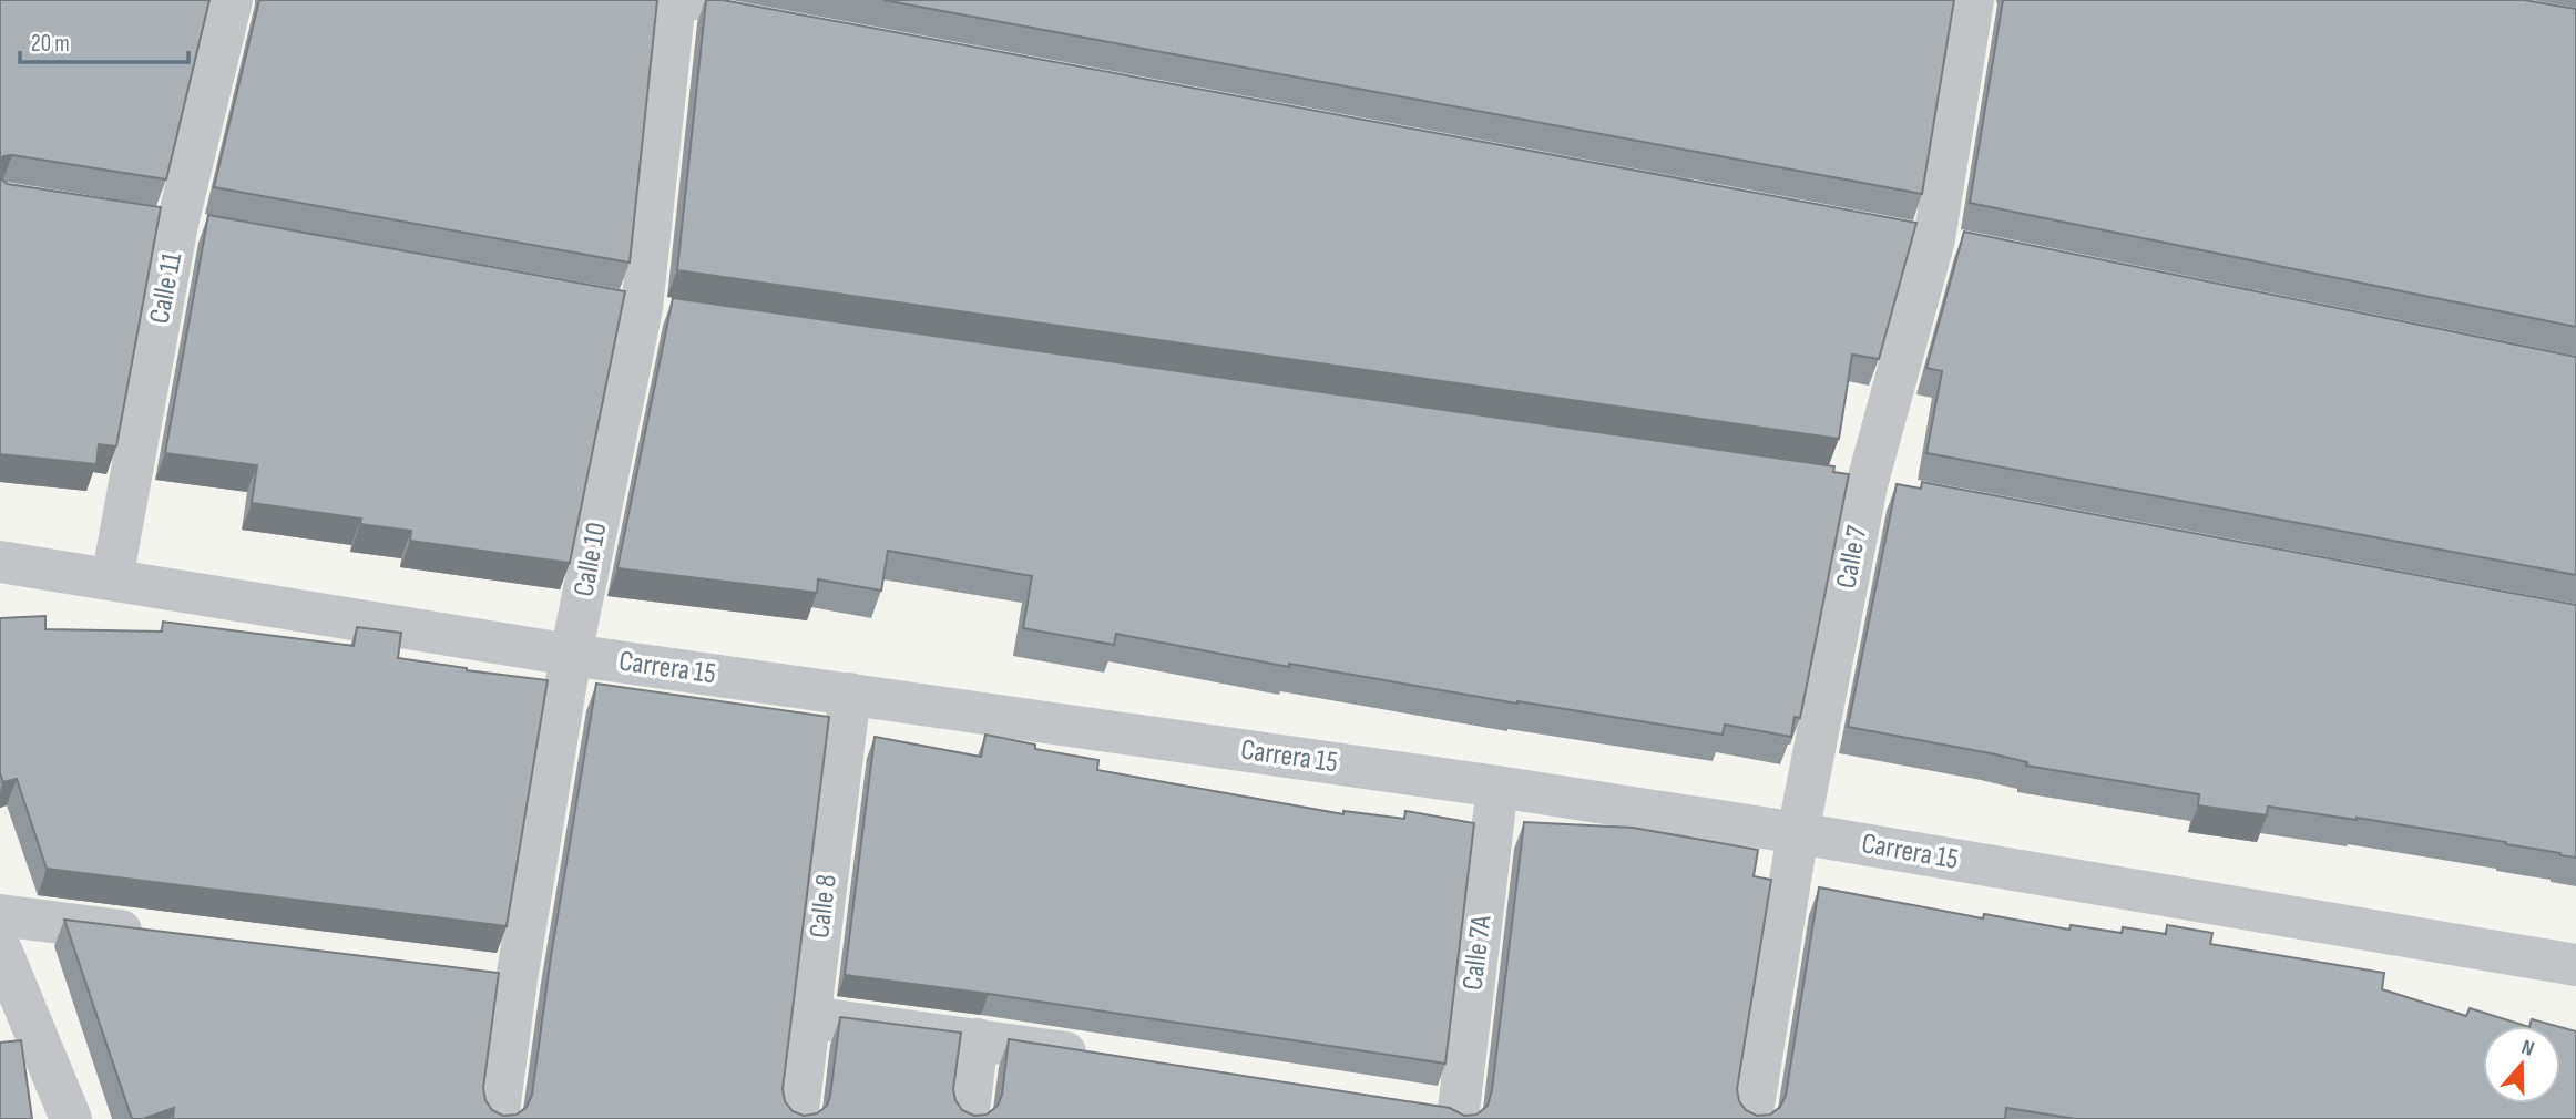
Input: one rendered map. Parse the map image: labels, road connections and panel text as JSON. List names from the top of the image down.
{
  "streets": {
    "street": [
      "Calle 11",
      "Calle 7",
      "Calle 10",
      "Carrera 15",
      "Calle 8",
      "Calle 7A"
    ]
  },
  "crossings": [
    ["Calle 11", "Carrera 15"],
    ["Calle 7", "Carrera 15"],
    ["Calle 10", "Carrera 15"],
    ["Carrera 15", "Calle 8"],
    ["Carrera 15", "Calle 7A"]
  ],
  "scale_bar": "20 m",
  "north": "top"
}
